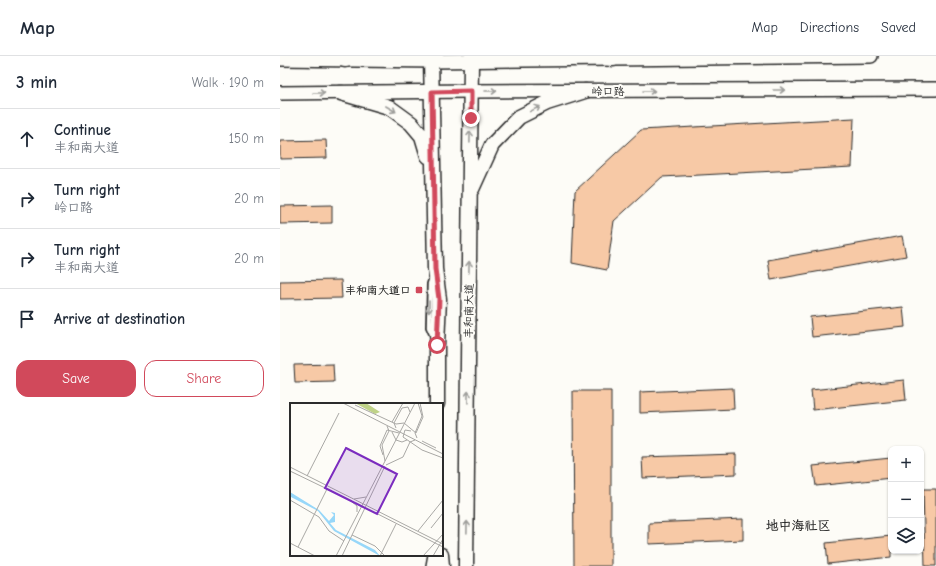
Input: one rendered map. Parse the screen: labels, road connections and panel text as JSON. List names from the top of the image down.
{
  "streets": {
    "main road": ["丰和南大道"],
    "street": ["岭口路"]
  },
  "crossings": [
    ["岭口路", "丰和南大道"]
  ],
  "districts": ["地中海社区"],
  "places": {
    "transit": ["丰和南大道口"]
  },
  "page": {
    "header": "Map",
    "nav": ["Map", "Directions", "Saved"],
    "heading": ["3 min", "Walk · 190 m"],
    "list": [
      ["Continue", "丰和南大道", "150 m"],
      ["Turn right", "岭口路", "20 m"],
      ["Turn right", "丰和南大道", "20 m"],
      "Arrive at destination"
    ],
    "buttons": ["Save", "Share"],
    "map_buttons": ["+", "−"]
  }
}
